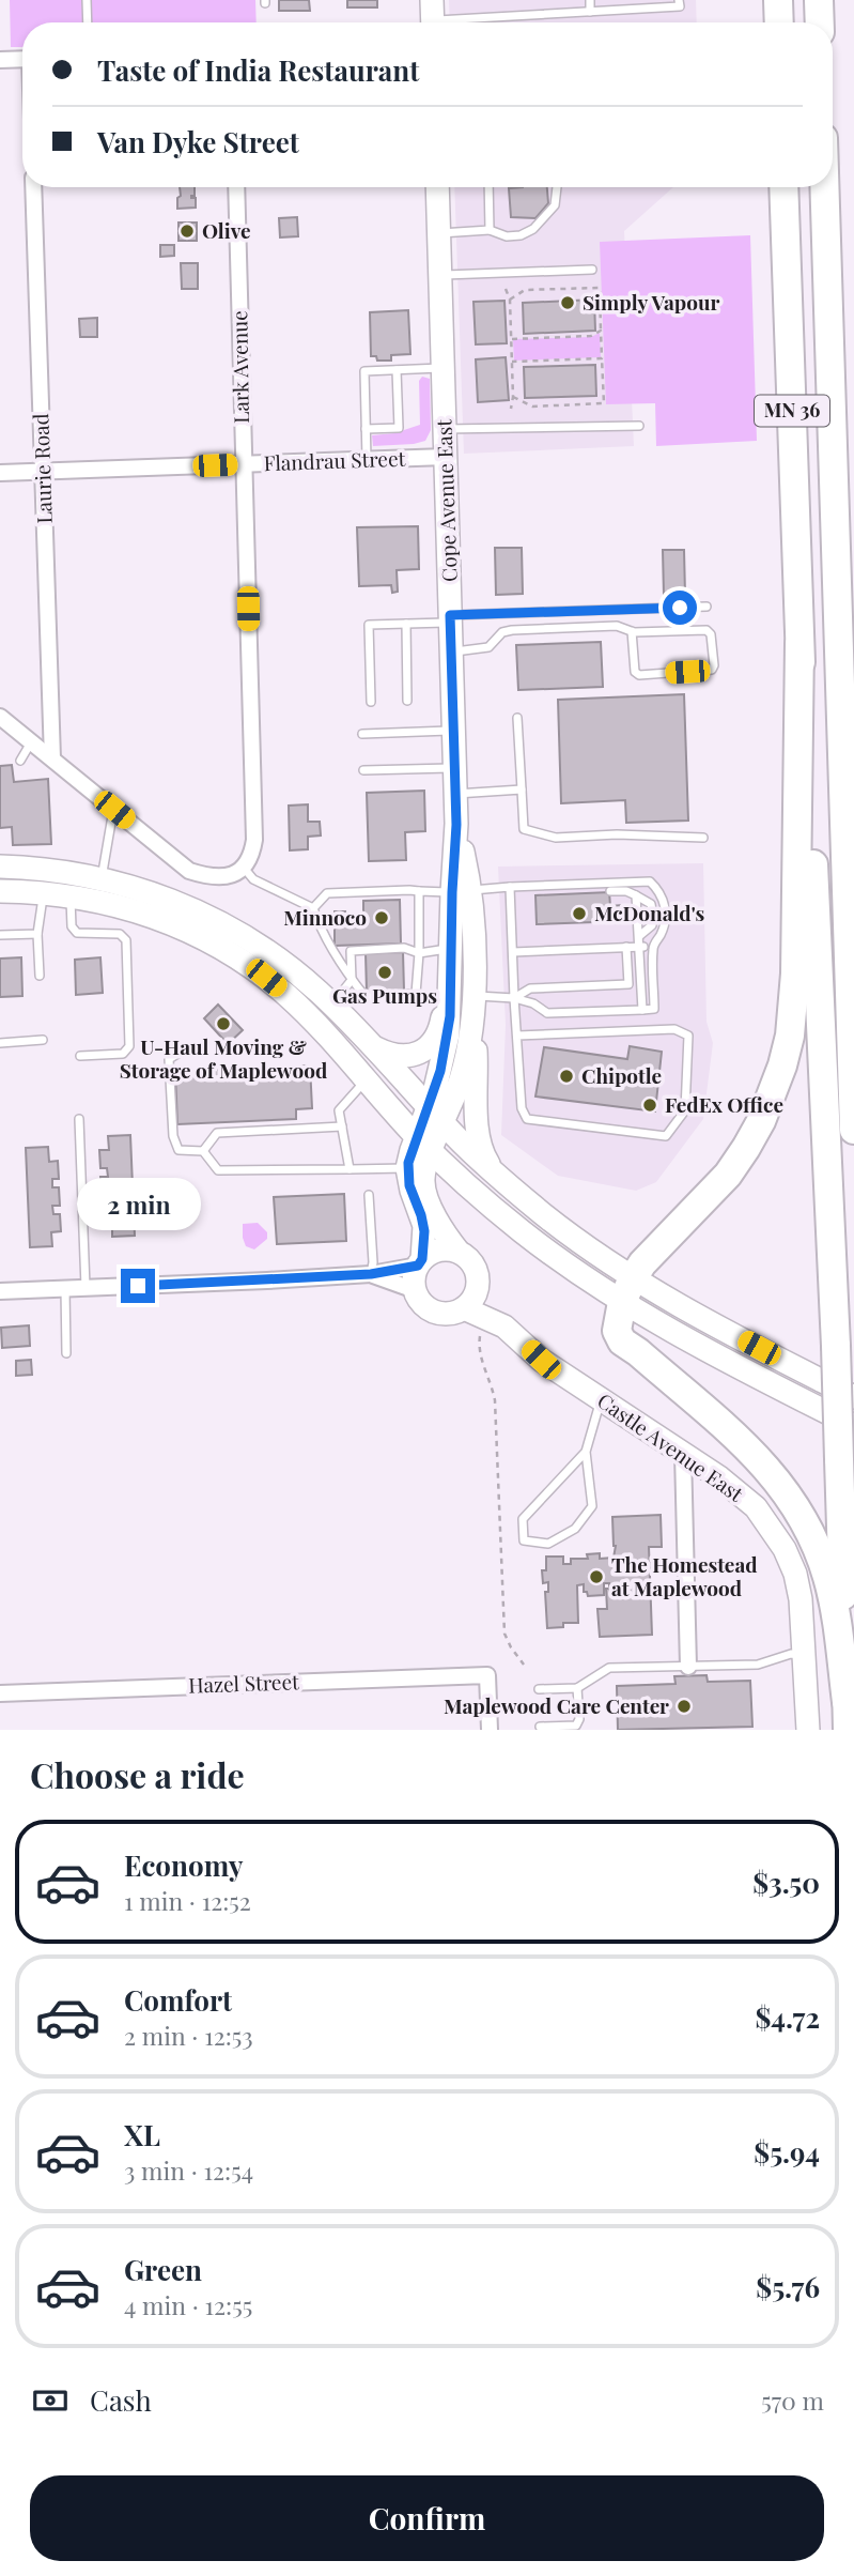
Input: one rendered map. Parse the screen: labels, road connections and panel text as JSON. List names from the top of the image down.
{
  "streets": {
    "highway": ["MN 36"],
    "main road": ["Cope Avenue East", "Castle Avenue East"],
    "street": [
      "Lark Avenue",
      "Flandrau Street",
      "Laurie Road",
      "Hazel Street"
    ]
  },
  "crossings": [
    ["Lark Avenue", "Flandrau Street"],
    ["Flandrau Street", "Laurie Road"],
    ["Flandrau Street", "Cope Avenue East"]
  ],
  "places": [
    "Olive",
    "Simply Vapour",
    "McDonald's",
    "Minnoco",
    "Gas Pumps",
    "U-Haul Moving & Storage of Maplewood",
    "Chipotle",
    "FedEx Office",
    "The Homestead at Maplewood",
    "Maplewood Care Center"
  ],
  "page": {
    "banner": ["Taste of India Restaurant", "Van Dyke Street"],
    "bubble": "2 min",
    "heading": "Choose a ride",
    "list": [
      {
        "name": "Economy",
        "note": "1 min · 12:52",
        "value": "$3.50"
      },
      {
        "name": "Comfort",
        "note": "2 min · 12:53",
        "value": "$4.72"
      },
      {
        "name": "XL",
        "note": "3 min · 12:54",
        "value": "$5.94"
      },
      {
        "name": "Green",
        "note": "4 min · 12:55",
        "value": "$5.76"
      }
    ],
    "pay": ["Cash", "570 m"],
    "buttons": "Confirm"
  }
}
